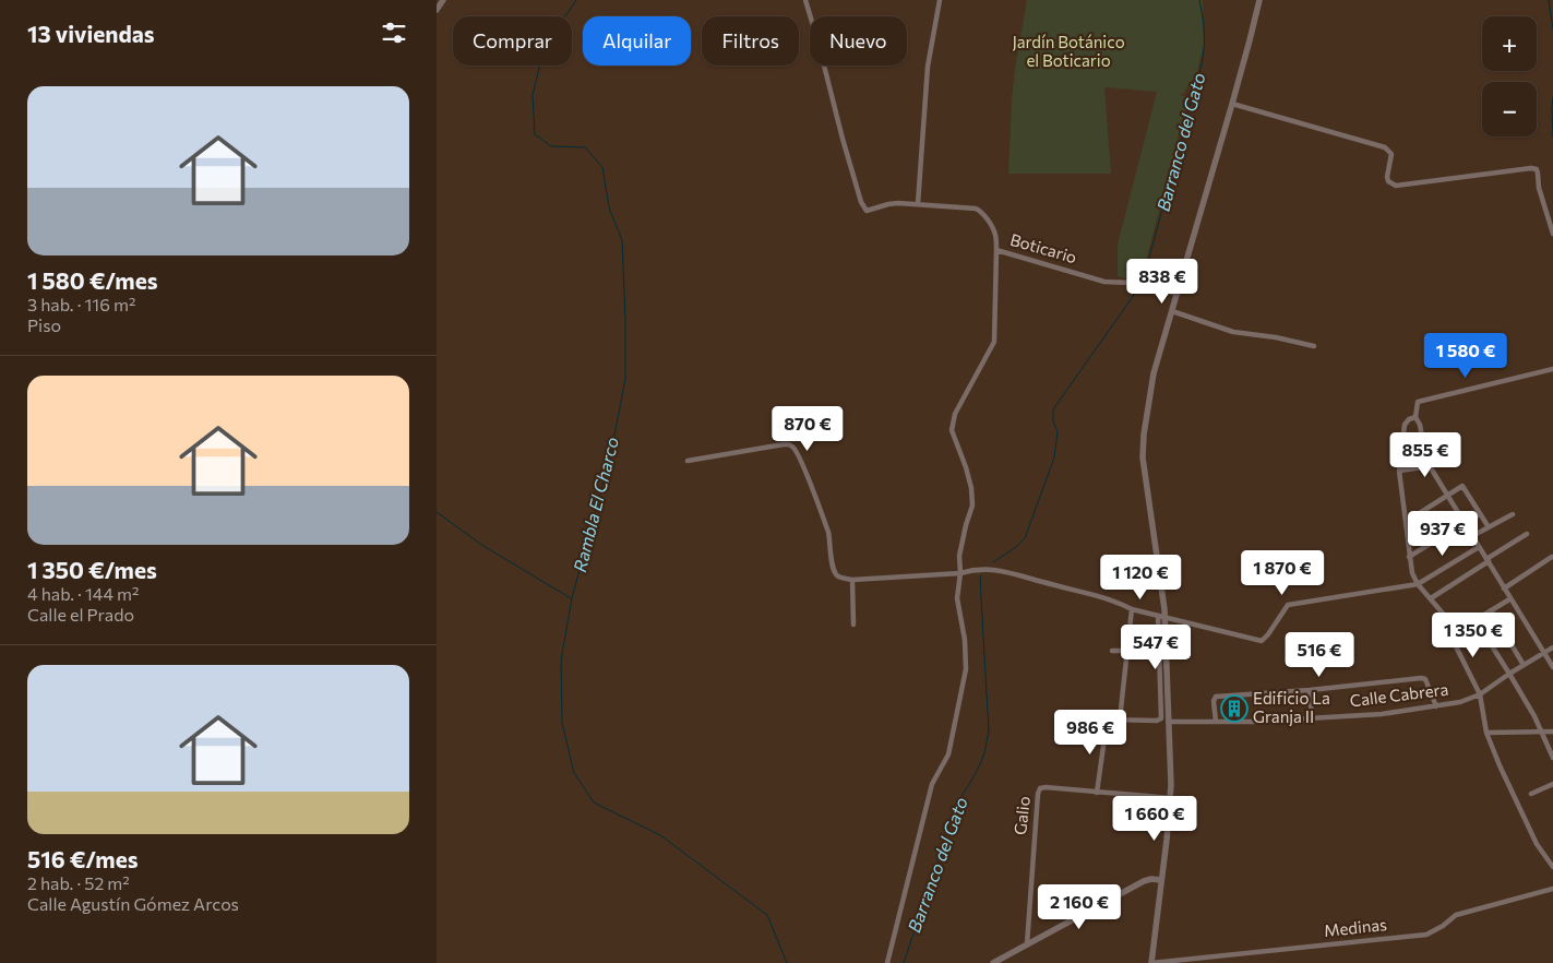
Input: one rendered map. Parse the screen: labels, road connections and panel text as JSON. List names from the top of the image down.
{
  "streets": {
    "street": [
      "Boticario",
      "Calle Cabrera",
      "Galio",
      "Medinas"
    ]
  },
  "water": ["Barranco del Gato", "Rambla El Charco"],
  "parks": ["Jardín Botánico el Boticario"],
  "places": {
    "building": ["Edificio La Granja II"]
  },
  "page": {
    "heading": "13 viviendas",
    "map_buttons": ["+", "−"],
    "chip": [
      "Comprar",
      "Alquilar",
      "Filtros",
      "Nuevo"
    ],
    "list": [
      {
        "name": "1 580 €/mes",
        "note": "3 hab. · 116 m² · Piso"
      },
      {
        "name": "1 350 €/mes",
        "note": "4 hab. · 144 m² · Calle el Prado"
      },
      {
        "name": "516 €/mes",
        "note": "2 hab. · 52 m² · Calle Agustín Gómez Arcos"
      }
    ],
    "price": [
      "838 €",
      "1 580 €",
      "870 €",
      "855 €",
      "937 €",
      "1 870 €",
      "1 120 €",
      "1 350 €",
      "547 €",
      "516 €",
      "986 €",
      "1 660 €",
      "2 160 €"
    ]
  }
}
